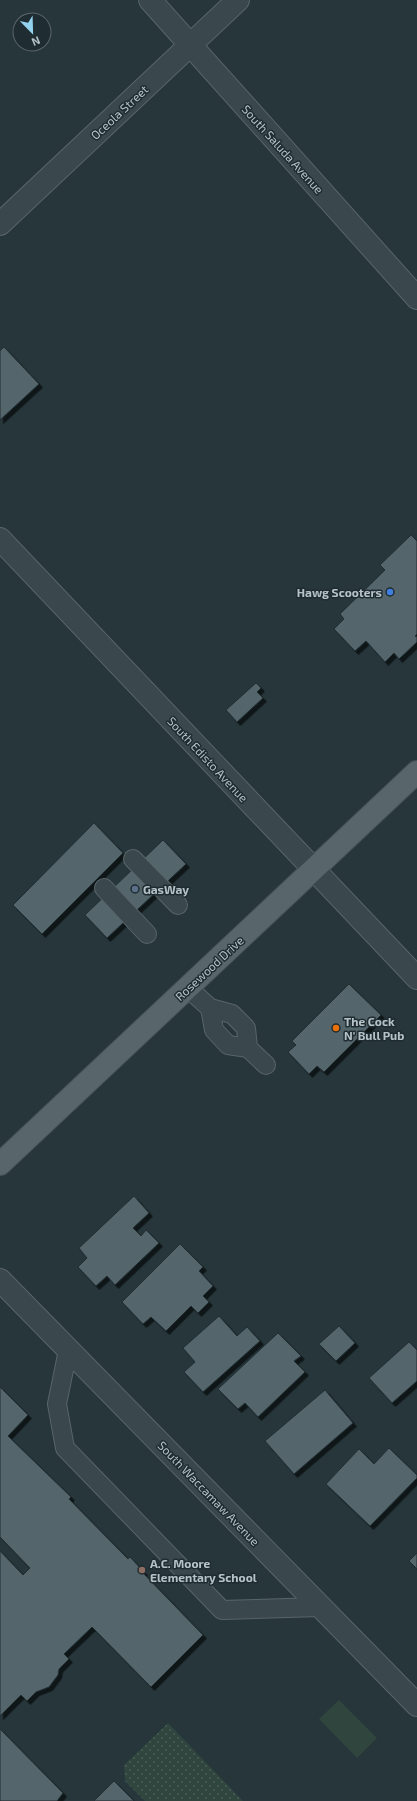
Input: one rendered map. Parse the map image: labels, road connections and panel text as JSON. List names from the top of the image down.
{
  "streets": {
    "main road": ["Rosewood Drive"],
    "street": [
      "Oceola Street",
      "South Saluda Avenue",
      "South Edisto Avenue",
      "South Waccamaw Avenue"
    ]
  },
  "crossings": [
    ["Oceola Street", "South Saluda Avenue"],
    ["South Edisto Avenue", "Rosewood Drive"]
  ],
  "places": [
    "Hawg Scooters",
    "GasWay",
    "The Cock N' Bull Pub",
    "A.C. Moore Elementary School"
  ],
  "north": "bottom right"
}
